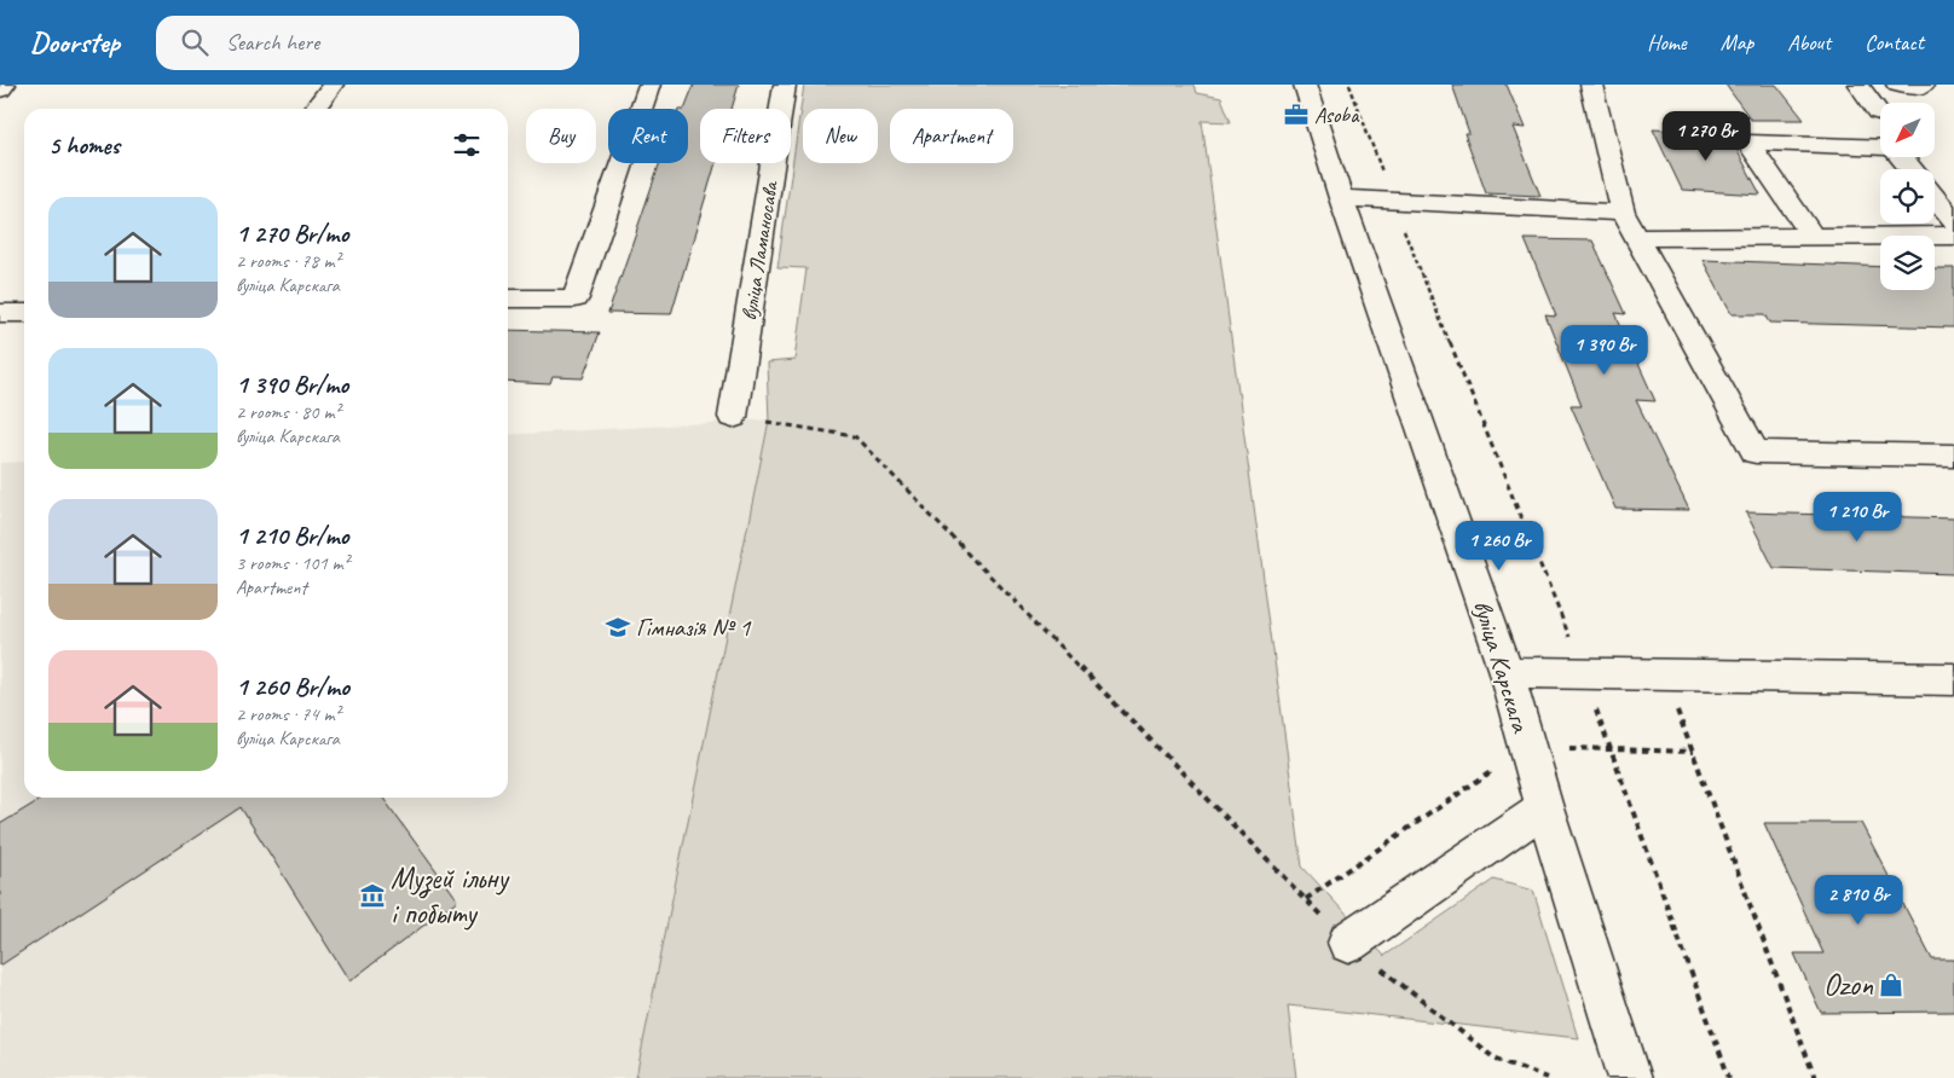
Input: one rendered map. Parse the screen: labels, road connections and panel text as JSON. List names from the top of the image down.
{
  "streets": {
    "street": ["вуліца Ламаносава", "вуліца Карскага"]
  },
  "places": {
    "office": ["Asoba"],
    "school or university": ["Гімназія № 1"],
    "museum": ["Музей ільну і побыту"],
    "shop": ["Ozon"]
  },
  "north": "bottom left",
  "page": {
    "header": "Doorstep",
    "search": "Search here",
    "nav": [
      "Home",
      "Map",
      "About",
      "Contact"
    ],
    "chip": [
      "Buy",
      "Rent",
      "Filters",
      "New",
      "Apartment"
    ],
    "heading": "5 homes",
    "price": [
      "1 270 Br",
      "1 390 Br",
      "1 210 Br",
      "1 260 Br",
      "2 810 Br"
    ],
    "list": [
      {
        "name": "1 270 Br/mo",
        "note": "2 rooms · 78 m² · вуліца Карскага"
      },
      {
        "name": "1 390 Br/mo",
        "note": "2 rooms · 80 m² · вуліца Карскага"
      },
      {
        "name": "1 210 Br/mo",
        "note": "3 rooms · 101 m² · Apartment"
      },
      {
        "name": "1 260 Br/mo",
        "note": "2 rooms · 74 m² · вуліца Карскага"
      }
    ]
  }
}
